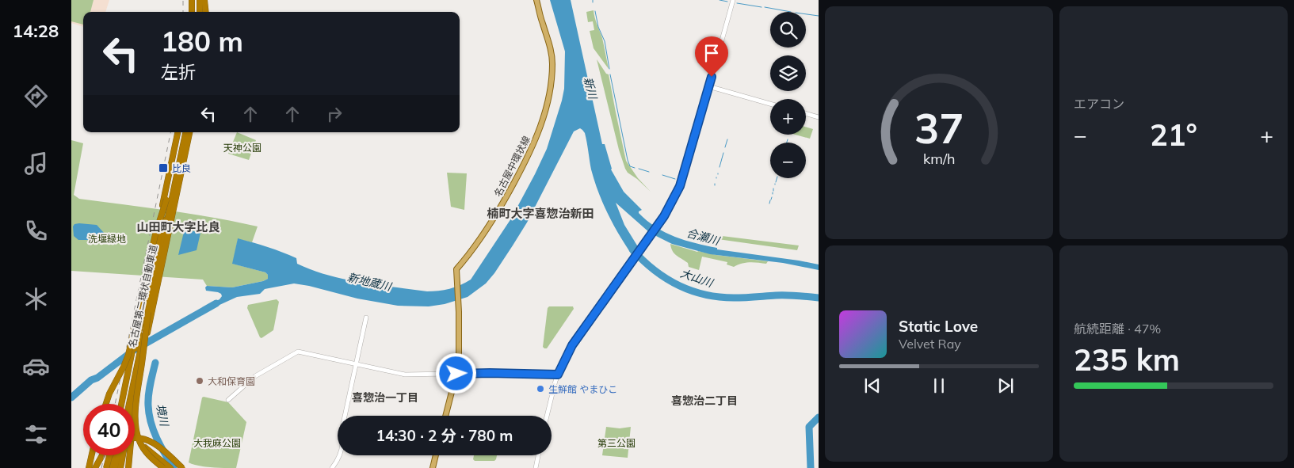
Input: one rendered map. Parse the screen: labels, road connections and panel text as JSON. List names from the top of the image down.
{
  "streets": {
    "highway": ["名古屋第二環状自動車道"],
    "main road": ["名古屋中環状線"]
  },
  "districts": [
    "楠町大字喜惣治新田",
    "山田町大字比良",
    "喜惣治一丁目",
    "喜惣治二丁目"
  ],
  "water": [
    "新川",
    "合瀬川",
    "大山川",
    "新地蔵川",
    "境川"
  ],
  "parks": [
    "天神公園",
    "洗堰緑地",
    "大我麻公園",
    "第三公園"
  ],
  "places": {
    "transit": ["比良"],
    "other": ["大和保育園", "生鮮館 やまひこ"]
  },
  "page": {
    "tabs": "14:28",
    "tile": [
      "エアコン",
      ["航続距離 · 47%", "235 km"]
    ],
    "map_buttons": ["+", "−"],
    "turn": ["180 m", "左折"],
    "heat": ["−", "21°", "+"],
    "song": ["Static Love", "Velvet Ray"],
    "limit": "40",
    "trip": "14:30 · 2 分 · 780 m",
    "gauge": ["37", "km/h"]
  }
}
